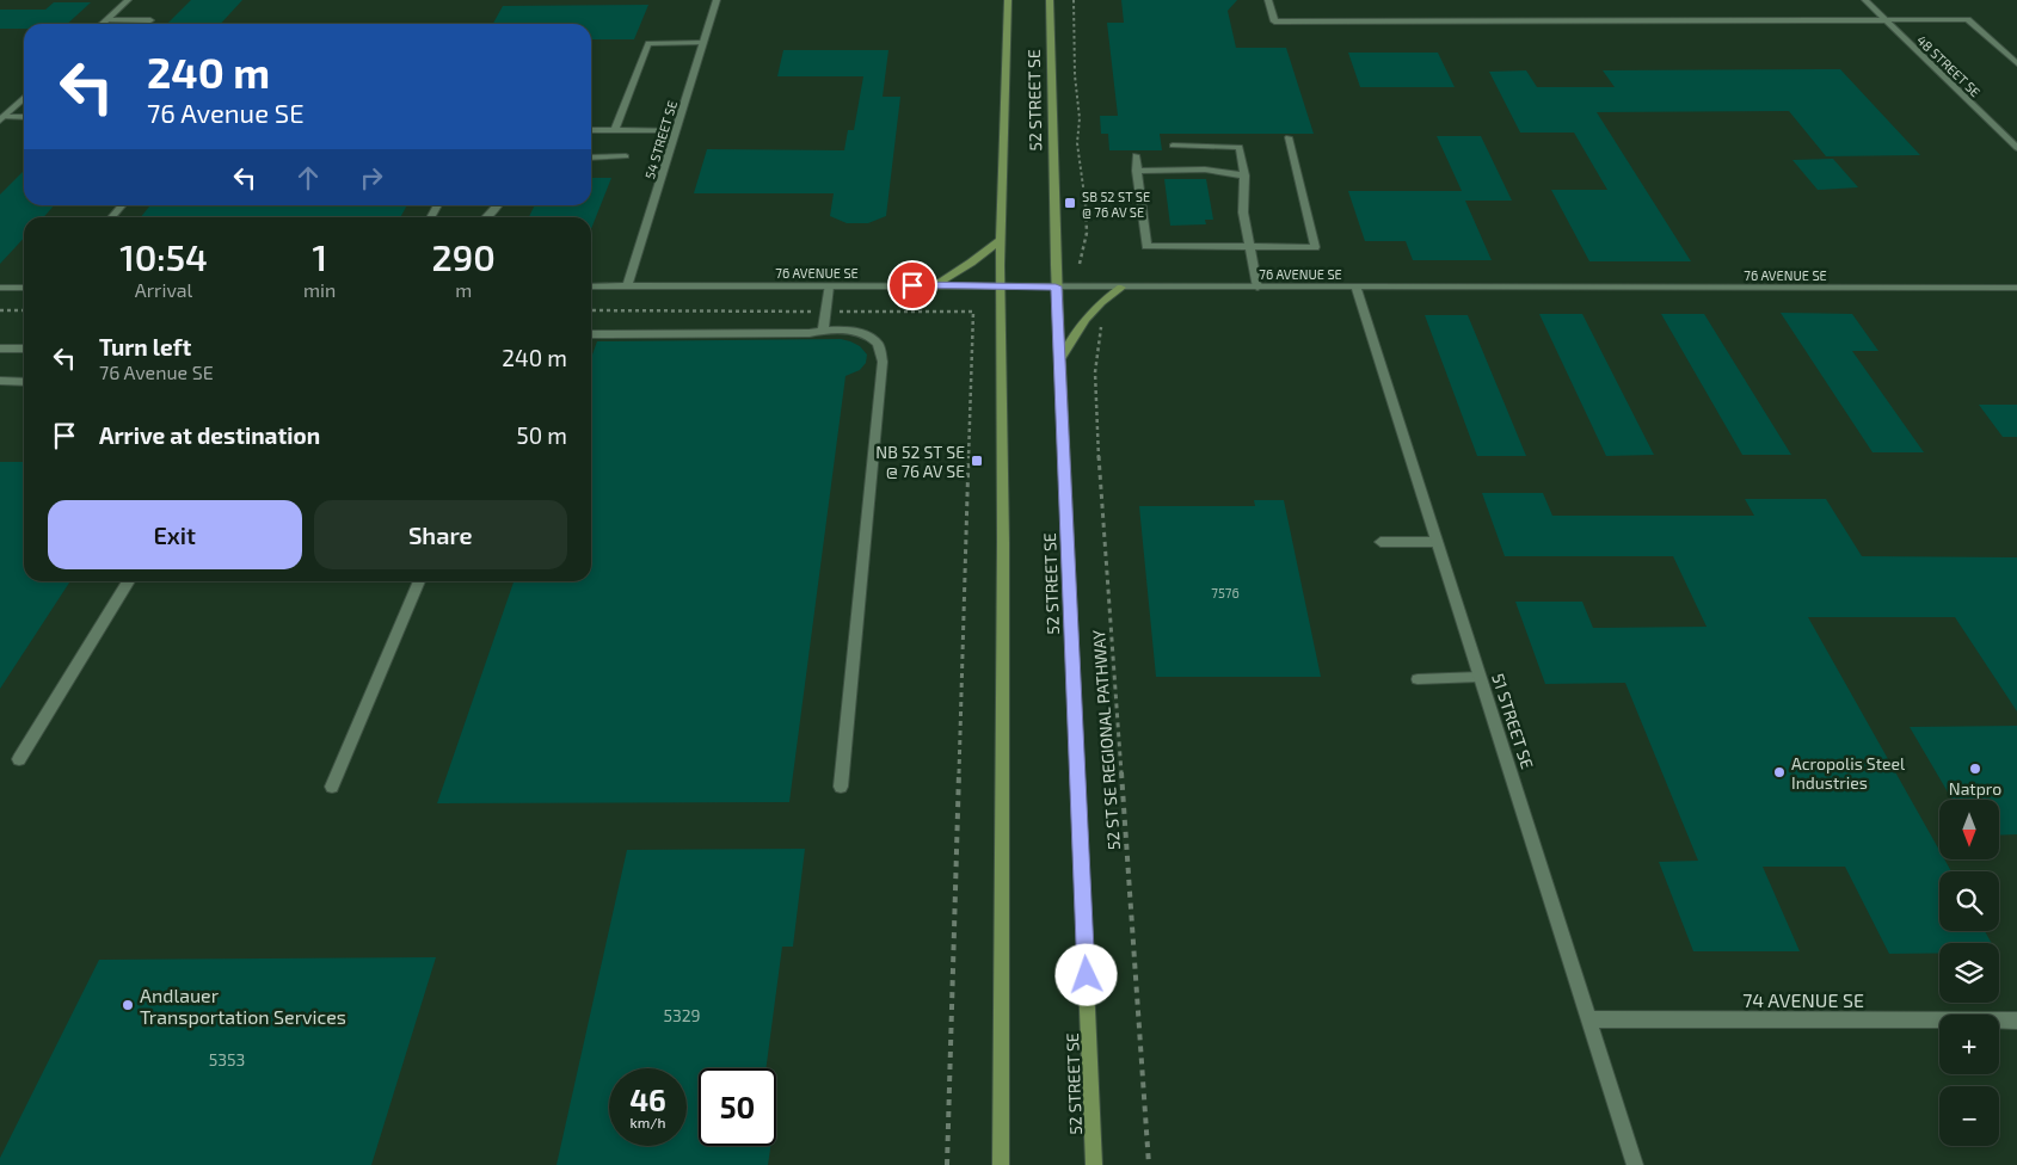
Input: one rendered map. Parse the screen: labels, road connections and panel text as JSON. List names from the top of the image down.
{
  "streets": {
    "main road": ["52 STREET SE"],
    "street": [
      "48 STREET SE",
      "54 STREET SE",
      "76 AVENUE SE",
      "51 STREET SE",
      "74 AVENUE SE"
    ],
    "path": ["52 ST SE REGIONAL PATHWAY"]
  },
  "crossings": [
    ["52 STREET SE", "76 AVENUE SE"],
    ["54 STREET SE", "76 AVENUE SE"],
    ["76 AVENUE SE", "51 STREET SE"],
    ["51 STREET SE", "74 AVENUE SE"]
  ],
  "places": {
    "transit": ["SB 52 ST SE @ 76 AV SE", "NB 52 ST SE @ 76 AV SE"],
    "other": ["Natpro", "Acropolis Steel Industries", "Andlauer Transportation Services"]
  },
  "house_numbers": ["7576", "5329", "5353"],
  "north": "bottom",
  "page": {
    "turn": ["240 m", "76 Avenue SE"],
    "eta": [
      "10:54",
      "Arrival",
      "1",
      "min",
      "290",
      "m"
    ],
    "list": [
      {
        "name": "Turn left",
        "note": "76 Avenue SE",
        "value": "240 m"
      },
      {
        "name": "Arrive at destination",
        "value": "50 m"
      }
    ],
    "buttons": ["Exit", "Share"],
    "map_buttons": ["+", "−"],
    "speed": "46 km/h",
    "limit": "50"
  }
}
